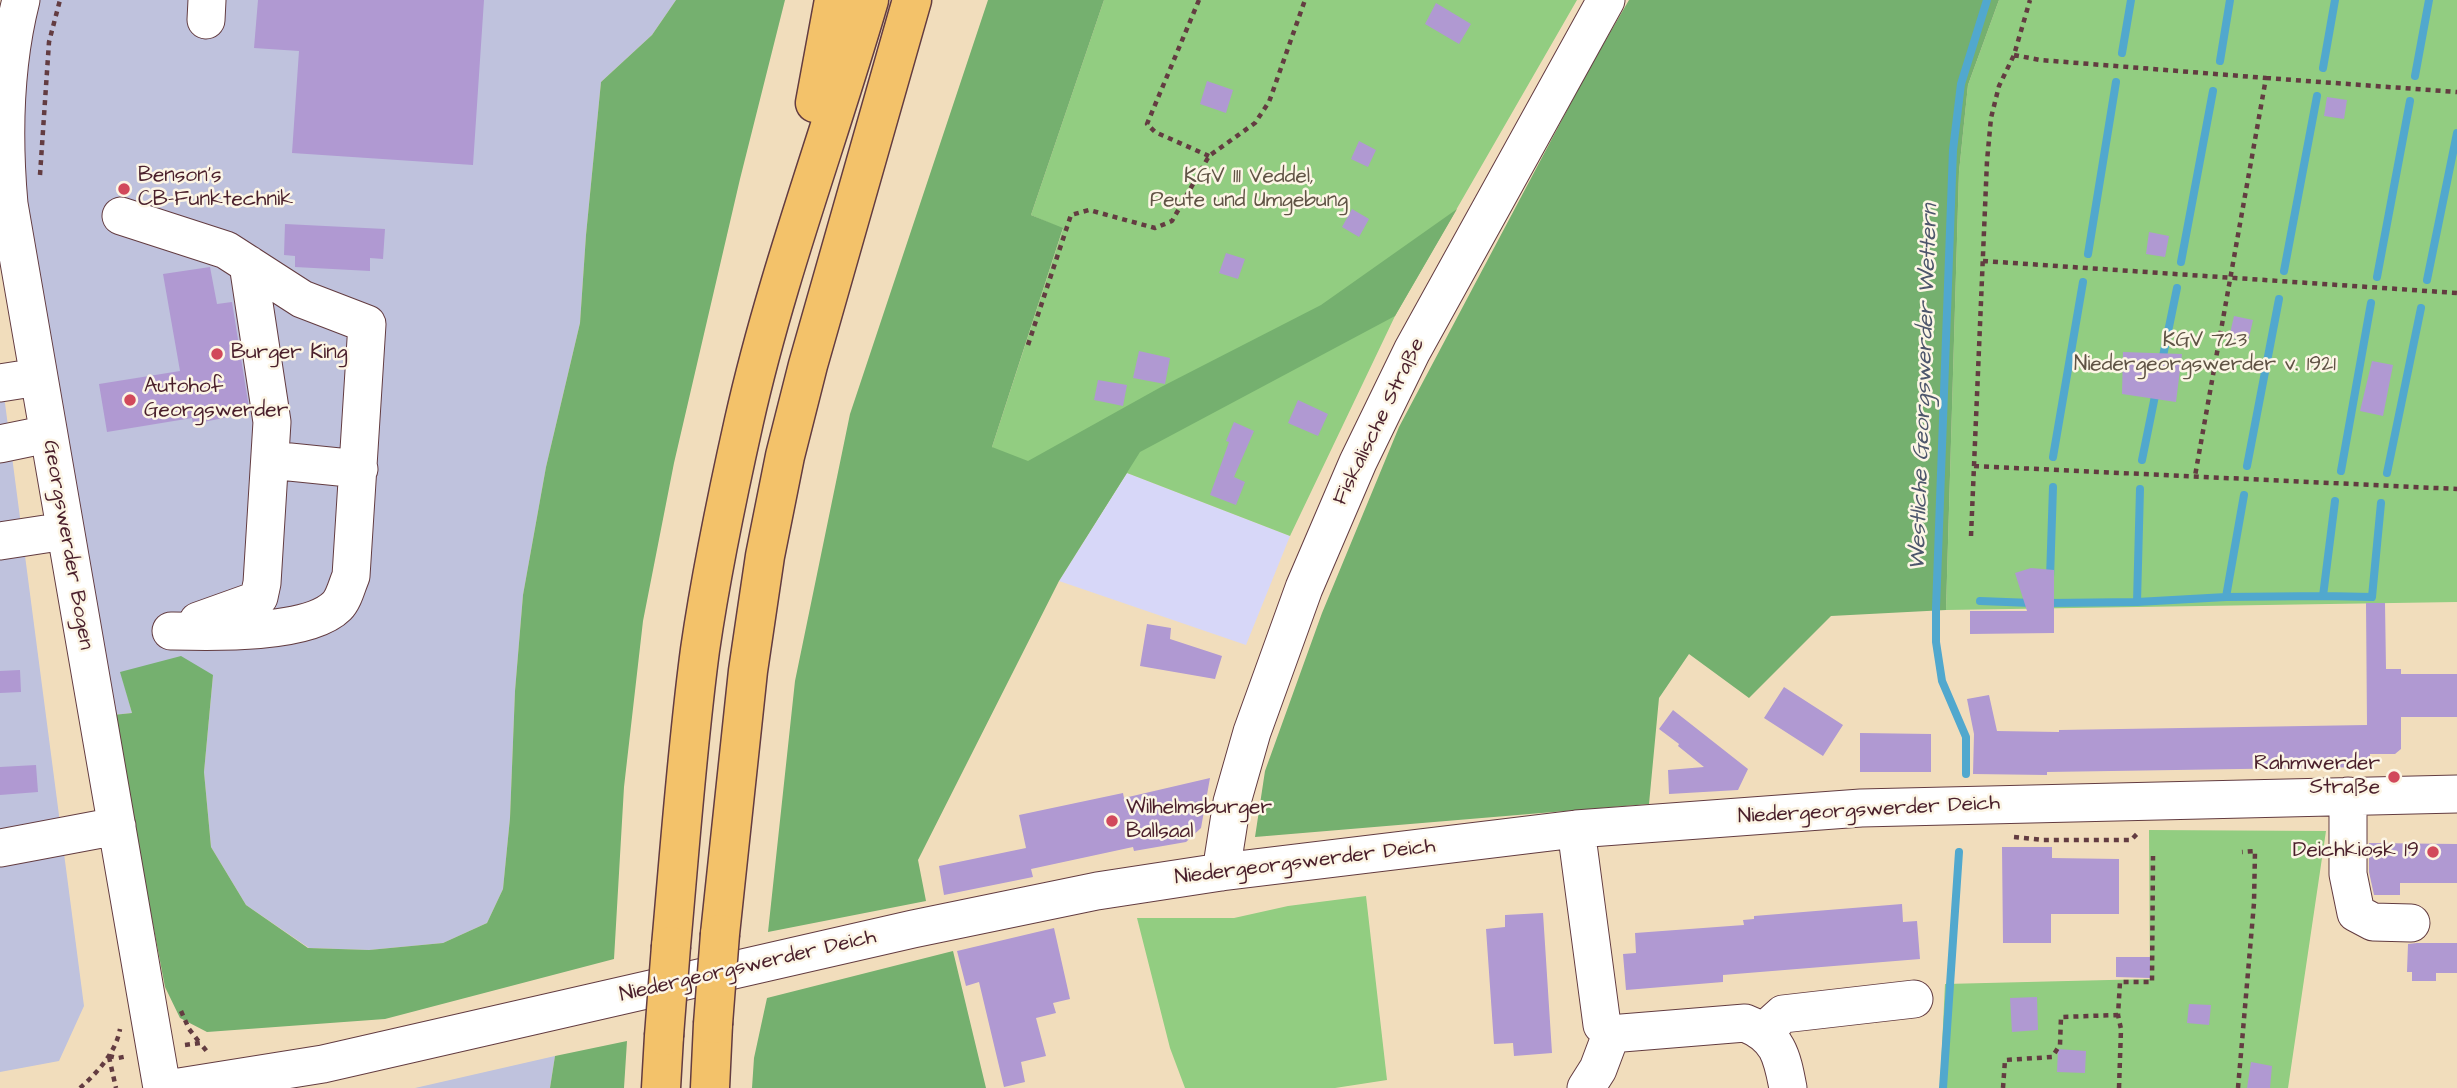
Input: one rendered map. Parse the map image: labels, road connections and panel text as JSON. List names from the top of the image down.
{
  "streets": {
    "street": ["Fiskalische Straße", "Georgswerder Bogen", "Niedergeorgswerder Deich"]
  },
  "crossings": [
    ["Fiskalische Straße", "Niedergeorgswerder Deich"]
  ],
  "water": ["Westliche Georgswerder Wettern"],
  "parks": ["KGV 111 Veddel, Peute und Umgebung", "KGV 723 Niedergeorgswerder v. 1921"],
  "places": [
    "Benson's CB-Funktechnik",
    "Burger King",
    "Autohof Georgswerder",
    "Rahmwerder Straße",
    "Wilhelmsburger Ballsaal",
    "Deichkiosk 19"
  ]
}
